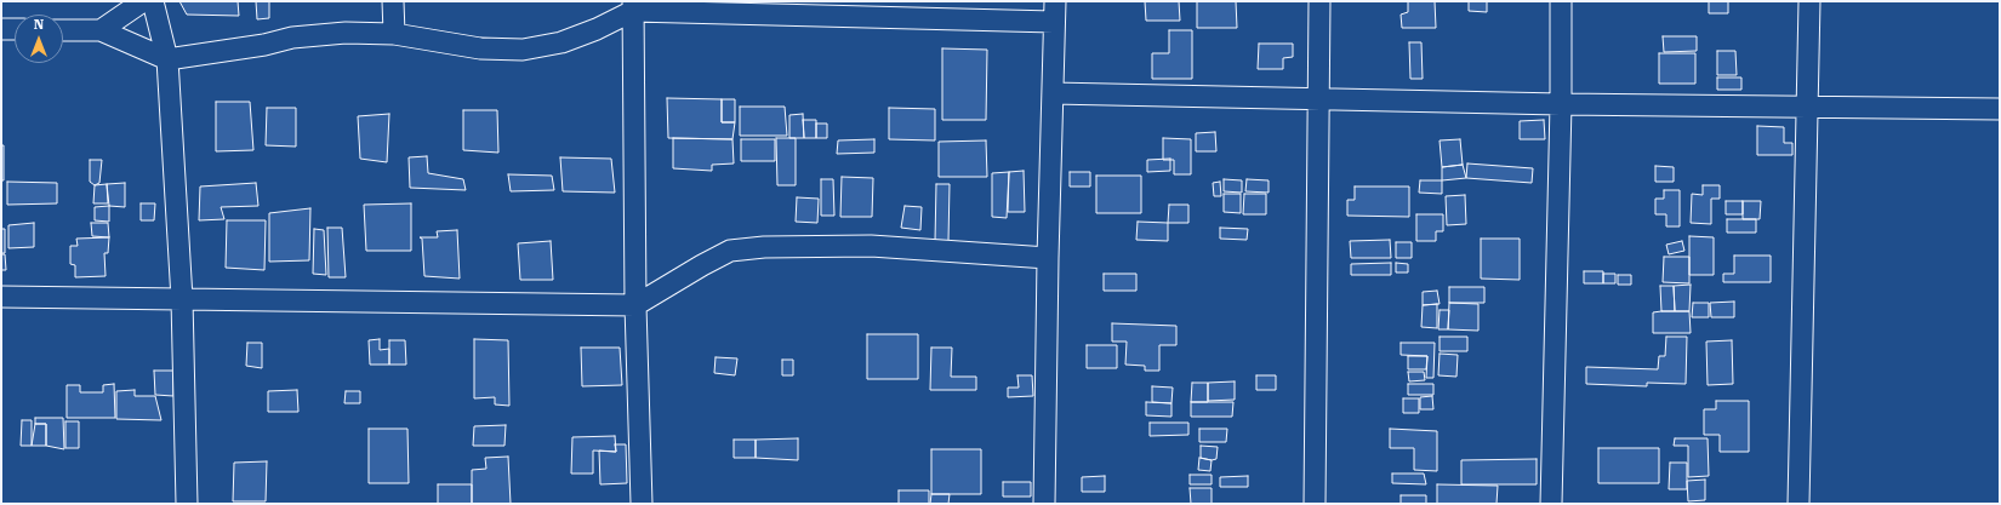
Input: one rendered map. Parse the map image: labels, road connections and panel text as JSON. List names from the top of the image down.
{
  "north": "top"
}
